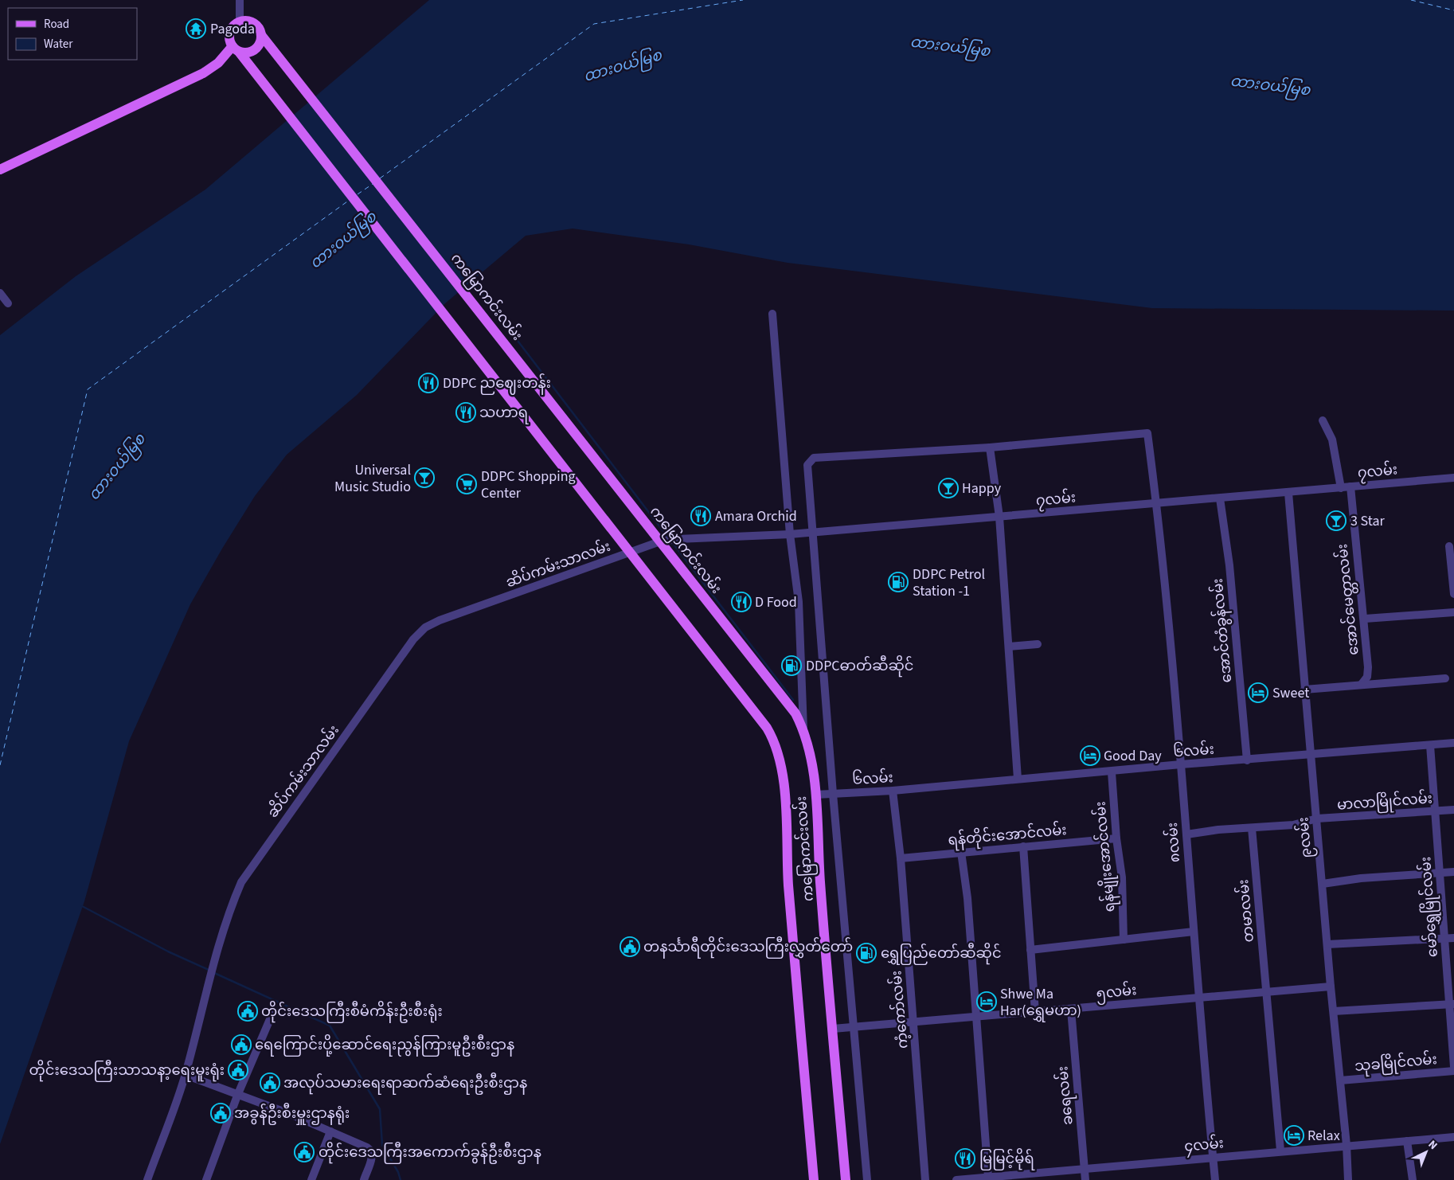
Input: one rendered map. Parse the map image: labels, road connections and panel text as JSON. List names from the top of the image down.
{
  "streets": {
    "main road": ["ကမြောကင်းလမ်း"],
    "street": [
      "၇လမ်း",
      "ဆိပ်ကမ်းသာလမ်း",
      "အောင်မေတ္တာလမ်း",
      "အောင်တံခွန်လမ်း",
      "၆လမ်း",
      "မာလာမြိုင်လမ်း",
      "ရန်တိုင်းအောင်လမ်း",
      "၉လမ်း",
      "၈လမ်း",
      "ရန်မျိုးအောင်လမ်း",
      "မော်ရွှေမြိုင်လမ်း",
      "တမာလမ်း",
      "၅လမ်း",
      "ကံ့ကော်လမ်း",
      "သုခမြိုင်လမ်း",
      "ခရေလမ်း",
      "၄လမ်း"
    ]
  },
  "crossings": [
    ["ကမြောကင်းလမ်း", "၇လမ်း"],
    ["ကမြောကင်းလမ်း", "ဆိပ်ကမ်းသာလမ်း"],
    ["ကမြောကင်းလမ်း", "၆လမ်း"],
    ["ကမြောကင်းလမ်း", "၅လမ်း"],
    ["၇လမ်း", "ဆိပ်ကမ်းသာလမ်း"],
    ["၇လမ်း", "အောင်မေတ္တာလမ်း"],
    ["၇လမ်း", "အောင်တံခွန်လမ်း"],
    ["၇လမ်း", "၉လမ်း"],
    ["၇လမ်း", "၈လမ်း"],
    ["အောင်တံခွန်လမ်း", "၆လမ်း"],
    ["၆လမ်း", "၉လမ်း"],
    ["၆လမ်း", "၈လမ်း"],
    ["၆လမ်း", "ရန်မျိုးအောင်လမ်း"],
    ["၆လမ်း", "မော်ရွှေမြိုင်လမ်း"],
    ["၆လမ်း", "ကံ့ကော်လမ်း"],
    ["မာလာမြိုင်လမ်း", "၉လမ်း"],
    ["မာလာမြိုင်လမ်း", "၈လမ်း"],
    ["မာလာမြိုင်လမ်း", "မော်ရွှေမြိုင်လမ်း"],
    ["မာလာမြိုင်လမ်း", "တမာလမ်း"],
    ["ရန်တိုင်းအောင်လမ်း", "ရန်မျိုးအောင်လမ်း"],
    ["ရန်တိုင်းအောင်လမ်း", "ကံ့ကော်လမ်း"],
    ["၉လမ်း", "၅လမ်း"],
    ["၉လမ်း", "သုခမြိုင်လမ်း"],
    ["၉လမ်း", "၄လမ်း"],
    ["၈လမ်း", "၅လမ်း"],
    ["၈လမ်း", "၄လမ်း"],
    ["တမာလမ်း", "၅လမ်း"],
    ["တမာလမ်း", "၄လမ်း"],
    ["၅လမ်း", "ကံ့ကော်လမ်း"],
    ["၅လမ်း", "ခရေလမ်း"],
    ["ခရေလမ်း", "၄လမ်း"]
  ],
  "water": ["ထားဝယ်မြစ"],
  "places": {
    "temple": ["Pagoda"],
    "restaurant": [
      "DDPC ညဈေးတန်း",
      "သဟာရ",
      "Amara Orchid",
      "D Food",
      "မြမြင့်မိုရ်"
    ],
    "bar": ["Universal Music Studio", "Happy", "3 Star"],
    "supermarket": ["DDPC Shopping Center"],
    "fuel station": ["DDPC Petrol Station -1", "DDPCဓာတ်ဆီဆိုင်", "ရွှေပြည်တော်ဆီဆိုင်"],
    "hotel": [
      "Sweet",
      "Good Day",
      "Shwe Ma Har(‌‌ရွှေမဟာ)",
      "Relax"
    ],
    "public building": [
      "တနင်္သာရီတိုင်းဒေသကြီးလွှတ်တော်",
      "တိုင်းဒေသကြီးစီမံကိန်းဦးစီးရုံး",
      "ရေကြောင်းပို့ဆောင်ရေးညွန်ကြားမူဦးစီးဌာန",
      "တိုင်းဒေသကြီးသာသနာ့ရေးမူးရုံး",
      "အလုပ်သမားရေးရာဆက်ဆံရေးဦးစီးဌာန",
      "အခွန်ဦးစီးမှူးဌာနရုံး",
      "တိုင်းဒေသကြီးအကောက်ခွန်ဦးစီးဌာန"
    ]
  },
  "legend": ["Road", "Water"],
  "north": "top right"
}
